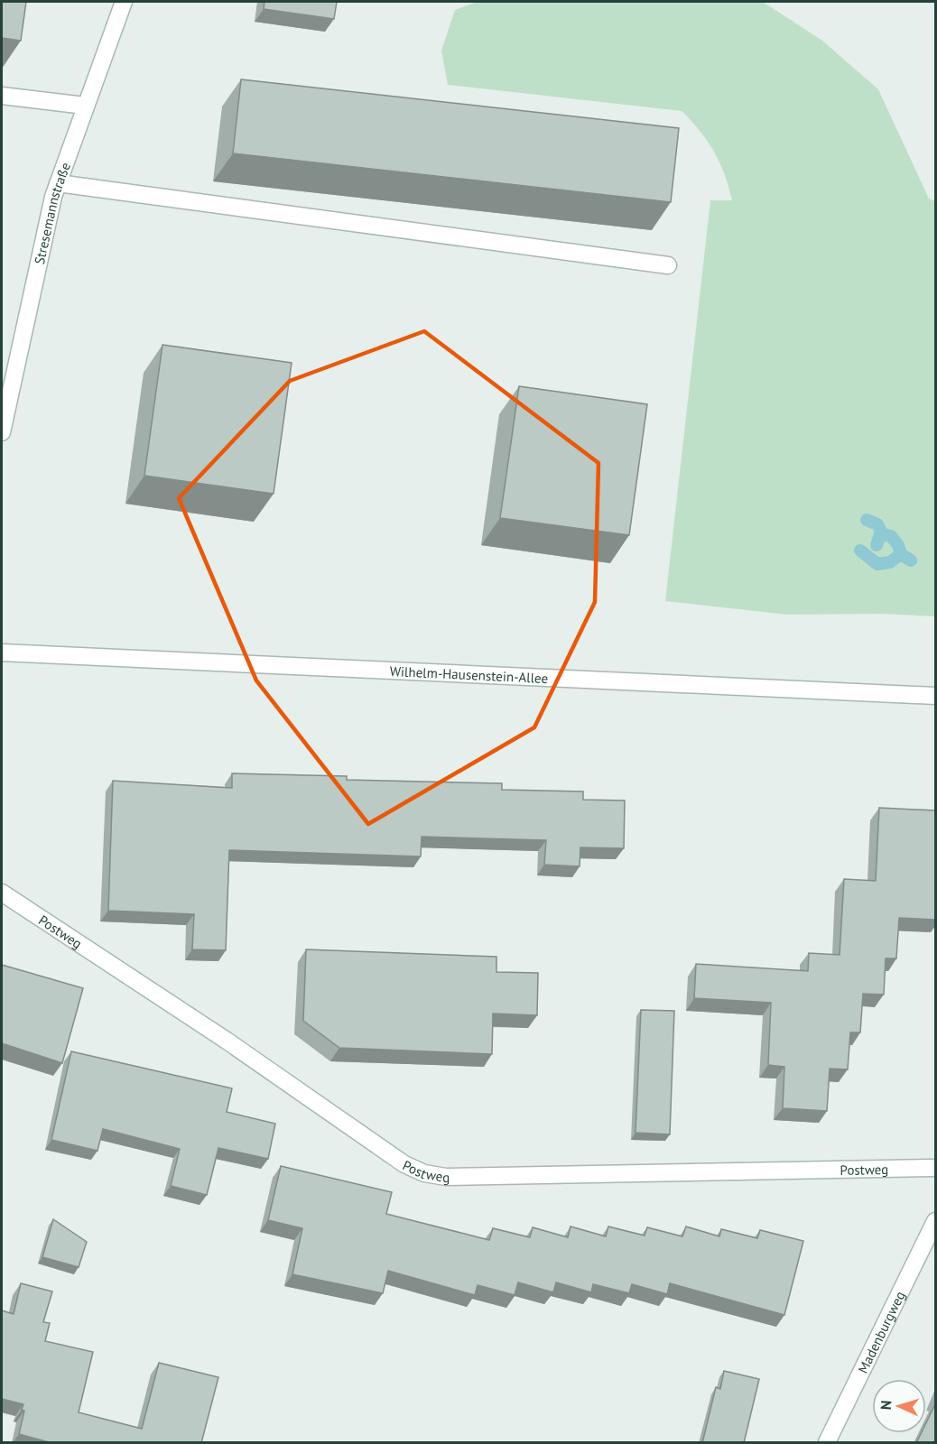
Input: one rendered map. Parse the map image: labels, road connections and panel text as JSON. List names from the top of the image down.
{
  "streets": {
    "street": [
      "Stresemannstraße",
      "Wilhelm-Hausenstein-Allee",
      "Postweg",
      "Madenburgweg"
    ]
  },
  "north": "left"
}
